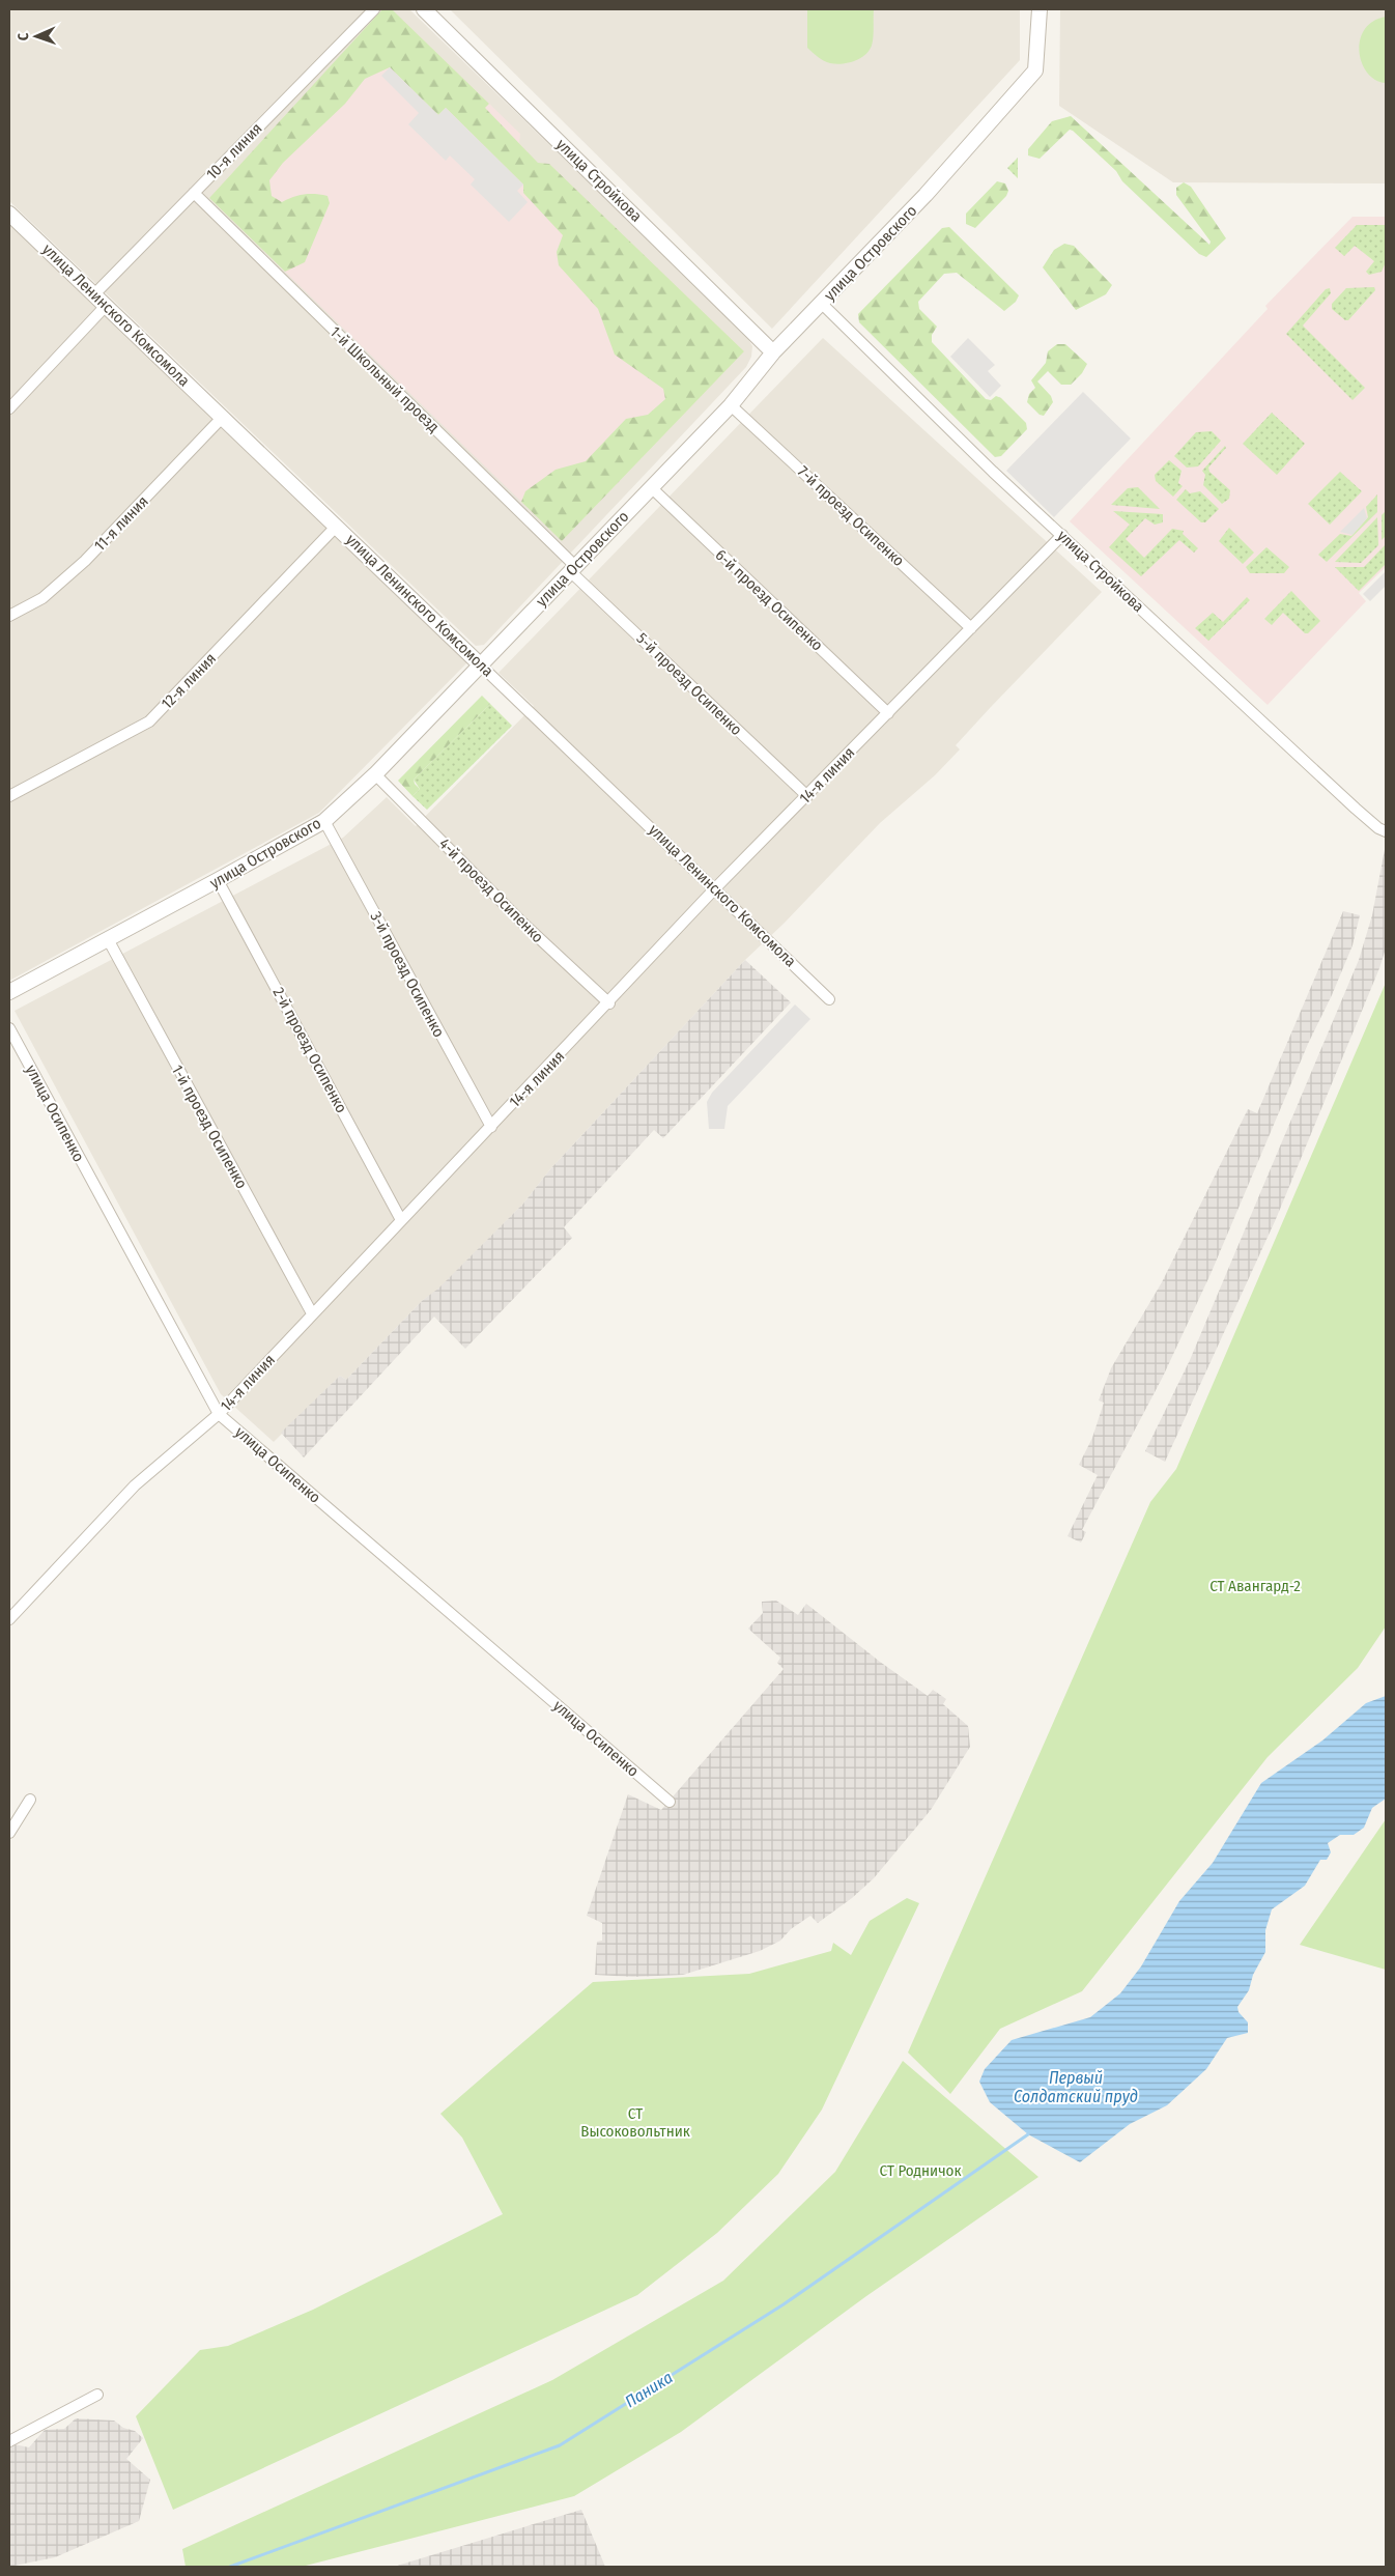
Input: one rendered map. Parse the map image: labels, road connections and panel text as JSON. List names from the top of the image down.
{
  "streets": {
    "street": [
      "10-я линия",
      "улица Стройкова",
      "улица Островского",
      "улица Ленинского Комсомола",
      "1-й Школьный проезд",
      "7-й проезд Осипенко",
      "11-я линия",
      "6-й проезд Осипенко",
      "12-я линия",
      "5-й проезд Осипенко",
      "14-я линия",
      "4-й проезд Осипенко",
      "3-й проезд Осипенко",
      "2-й проезд Осипенко",
      "улица Осипенко",
      "1-й проезд Осипенко"
    ]
  },
  "crossings": [
    ["10-я линия", "улица Ленинского Комсомола"],
    ["10-я линия", "1-й Школьный проезд"],
    ["улица Стройкова", "улица Островского"],
    ["улица Стройкова", "14-я линия"],
    ["улица Островского", "улица Ленинского Комсомола"],
    ["улица Островского", "1-й Школьный проезд"],
    ["улица Островского", "7-й проезд Осипенко"],
    ["улица Островского", "6-й проезд Осипенко"],
    ["улица Островского", "5-й проезд Осипенко"],
    ["улица Островского", "4-й проезд Осипенко"],
    ["улица Островского", "3-й проезд Осипенко"],
    ["улица Островского", "2-й проезд Осипенко"],
    ["улица Островского", "1-й проезд Осипенко"],
    ["улица Ленинского Комсомола", "11-я линия"],
    ["улица Ленинского Комсомола", "12-я линия"],
    ["улица Ленинского Комсомола", "14-я линия"],
    ["1-й Школьный проезд", "5-й проезд Осипенко"],
    ["7-й проезд Осипенко", "14-я линия"],
    ["6-й проезд Осипенко", "14-я линия"],
    ["5-й проезд Осипенко", "14-я линия"],
    ["14-я линия", "4-й проезд Осипенко"],
    ["14-я линия", "3-й проезд Осипенко"],
    ["14-я линия", "2-й проезд Осипенко"],
    ["14-я линия", "улица Осипенко"],
    ["14-я линия", "1-й проезд Осипенко"]
  ],
  "water": ["Первый Солдатский пруд", "Паника"],
  "parks": ["СТ Авангард-2", "СТ Высоковольтник", "СТ Родничок"],
  "north": "left"
}
